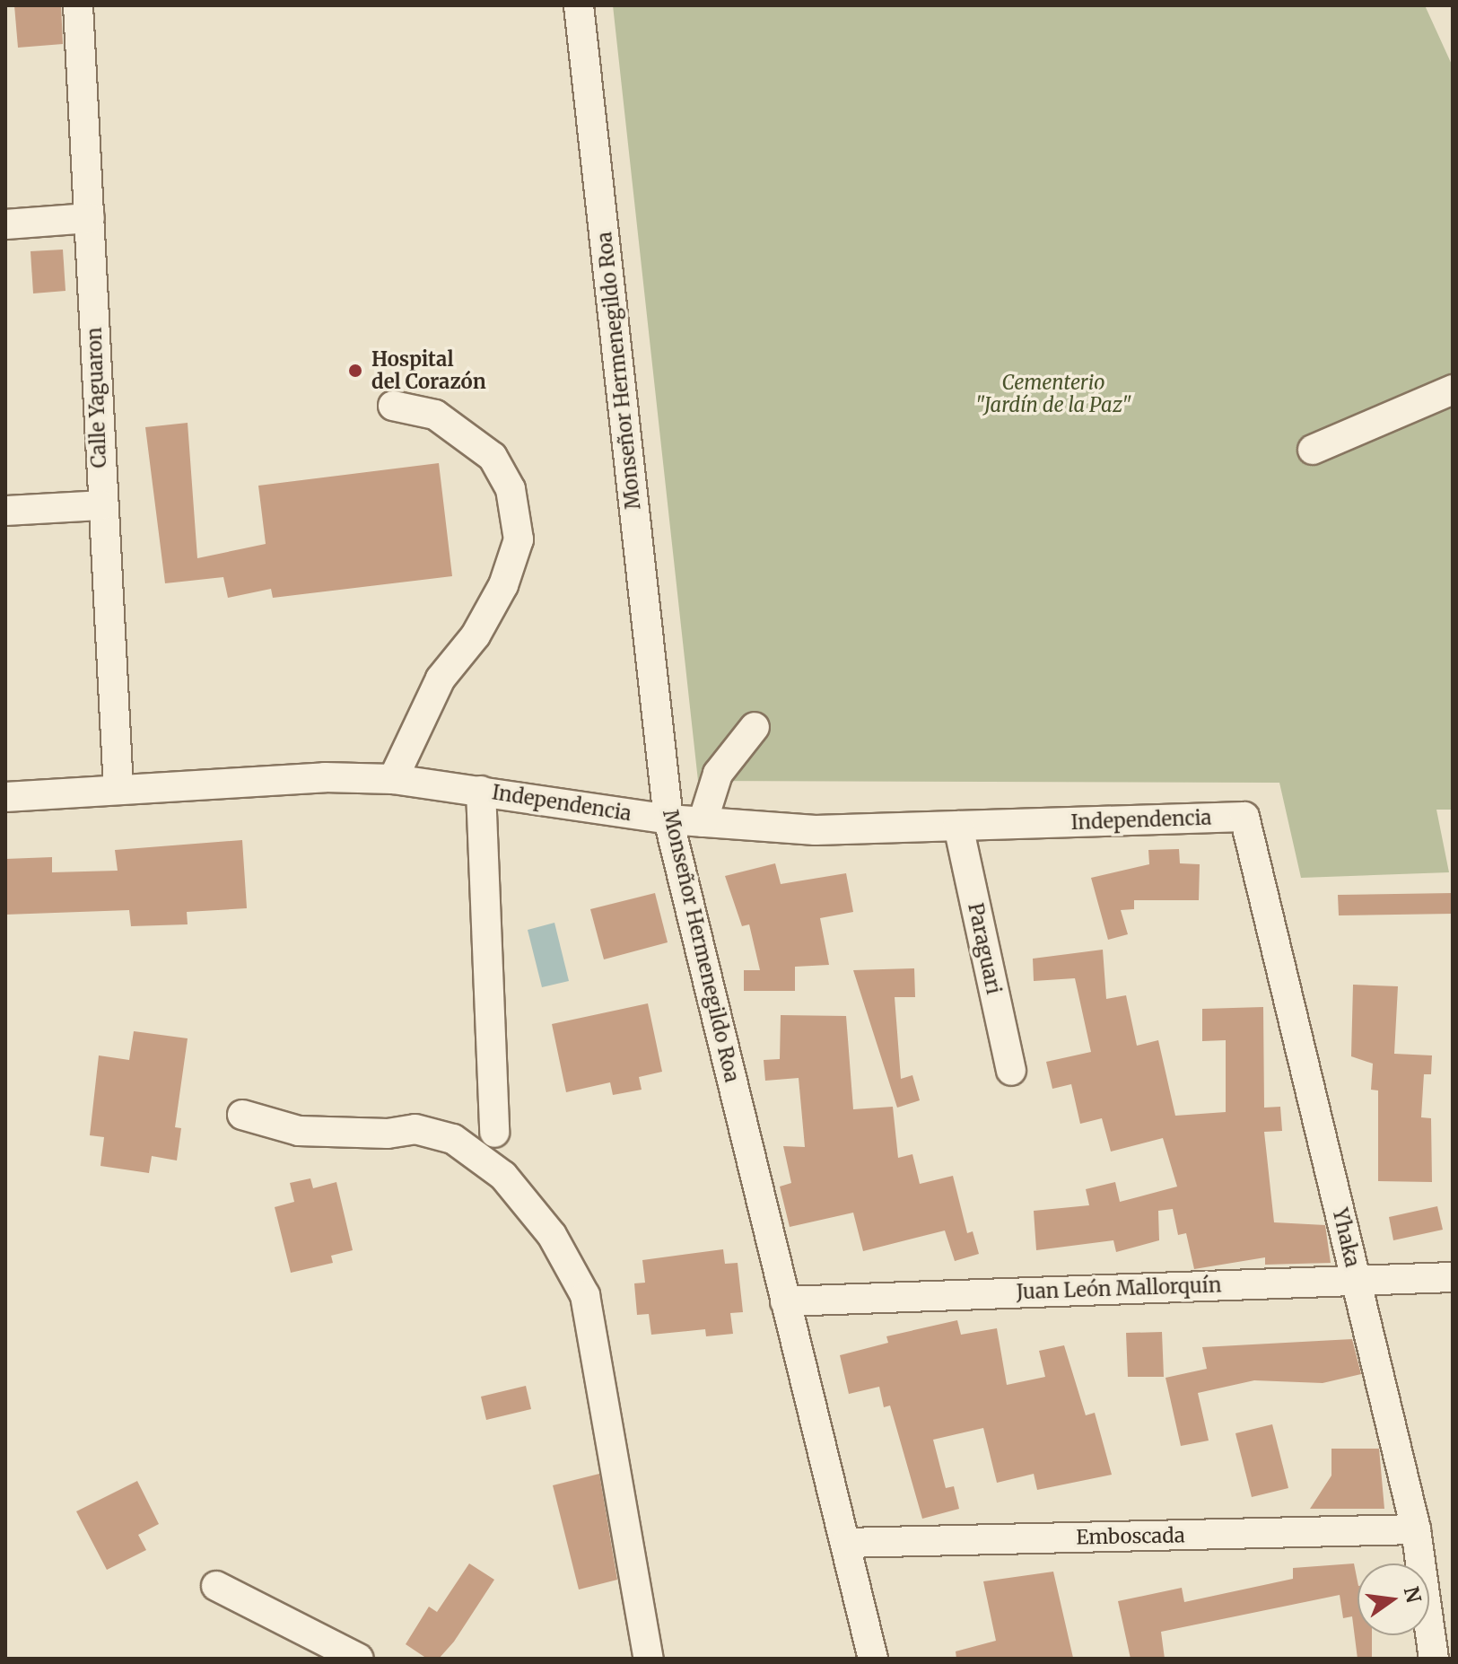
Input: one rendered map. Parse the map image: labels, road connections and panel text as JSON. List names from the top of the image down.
{
  "streets": {
    "street": [
      "Monseñor Hermenegildo Roa",
      "Calle Yaguaron",
      "Independencia",
      "Paraguari",
      "Yhaka",
      "Juan León Mallorquín",
      "Emboscada"
    ]
  },
  "crossings": [
    ["Monseñor Hermenegildo Roa", "Independencia"],
    ["Monseñor Hermenegildo Roa", "Juan León Mallorquín"],
    ["Monseñor Hermenegildo Roa", "Emboscada"],
    ["Calle Yaguaron", "Independencia"],
    ["Independencia", "Paraguari"],
    ["Independencia", "Yhaka"],
    ["Yhaka", "Juan León Mallorquín"],
    ["Yhaka", "Emboscada"]
  ],
  "parks": ["Cementerio \"Jardín de la Paz\""],
  "places": ["Hospital del Corazón"],
  "north": "right"
}
